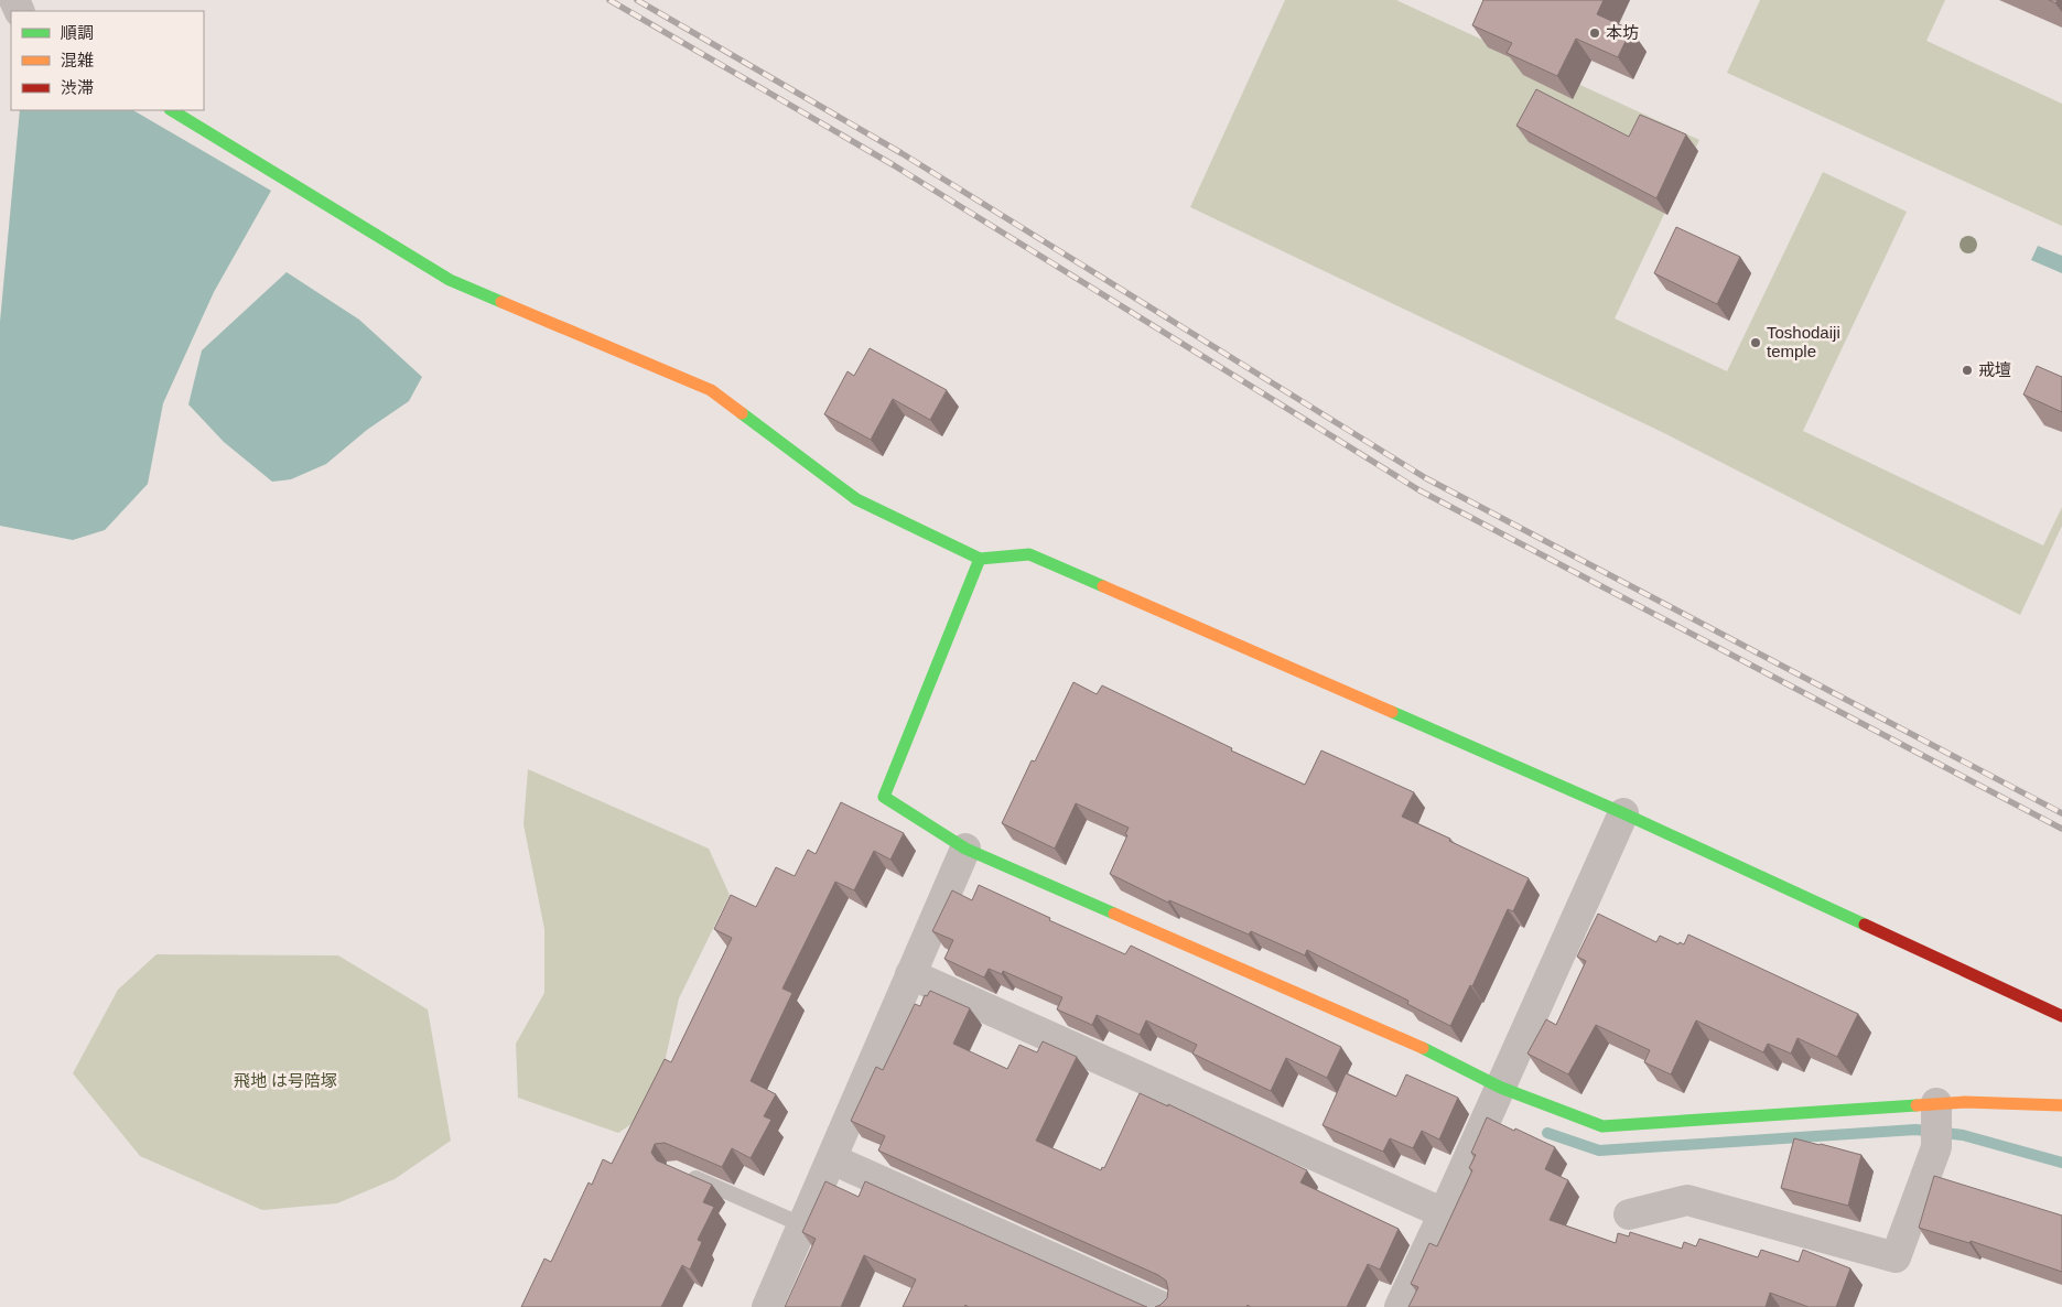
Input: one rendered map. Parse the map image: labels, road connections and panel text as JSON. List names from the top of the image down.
{
  "parks": ["飛地 は号陪塚"],
  "places": ["本坊", "Toshodaiji temple", "戒壇"],
  "legend": ["順調", "混雑", "渋滞"]
}
